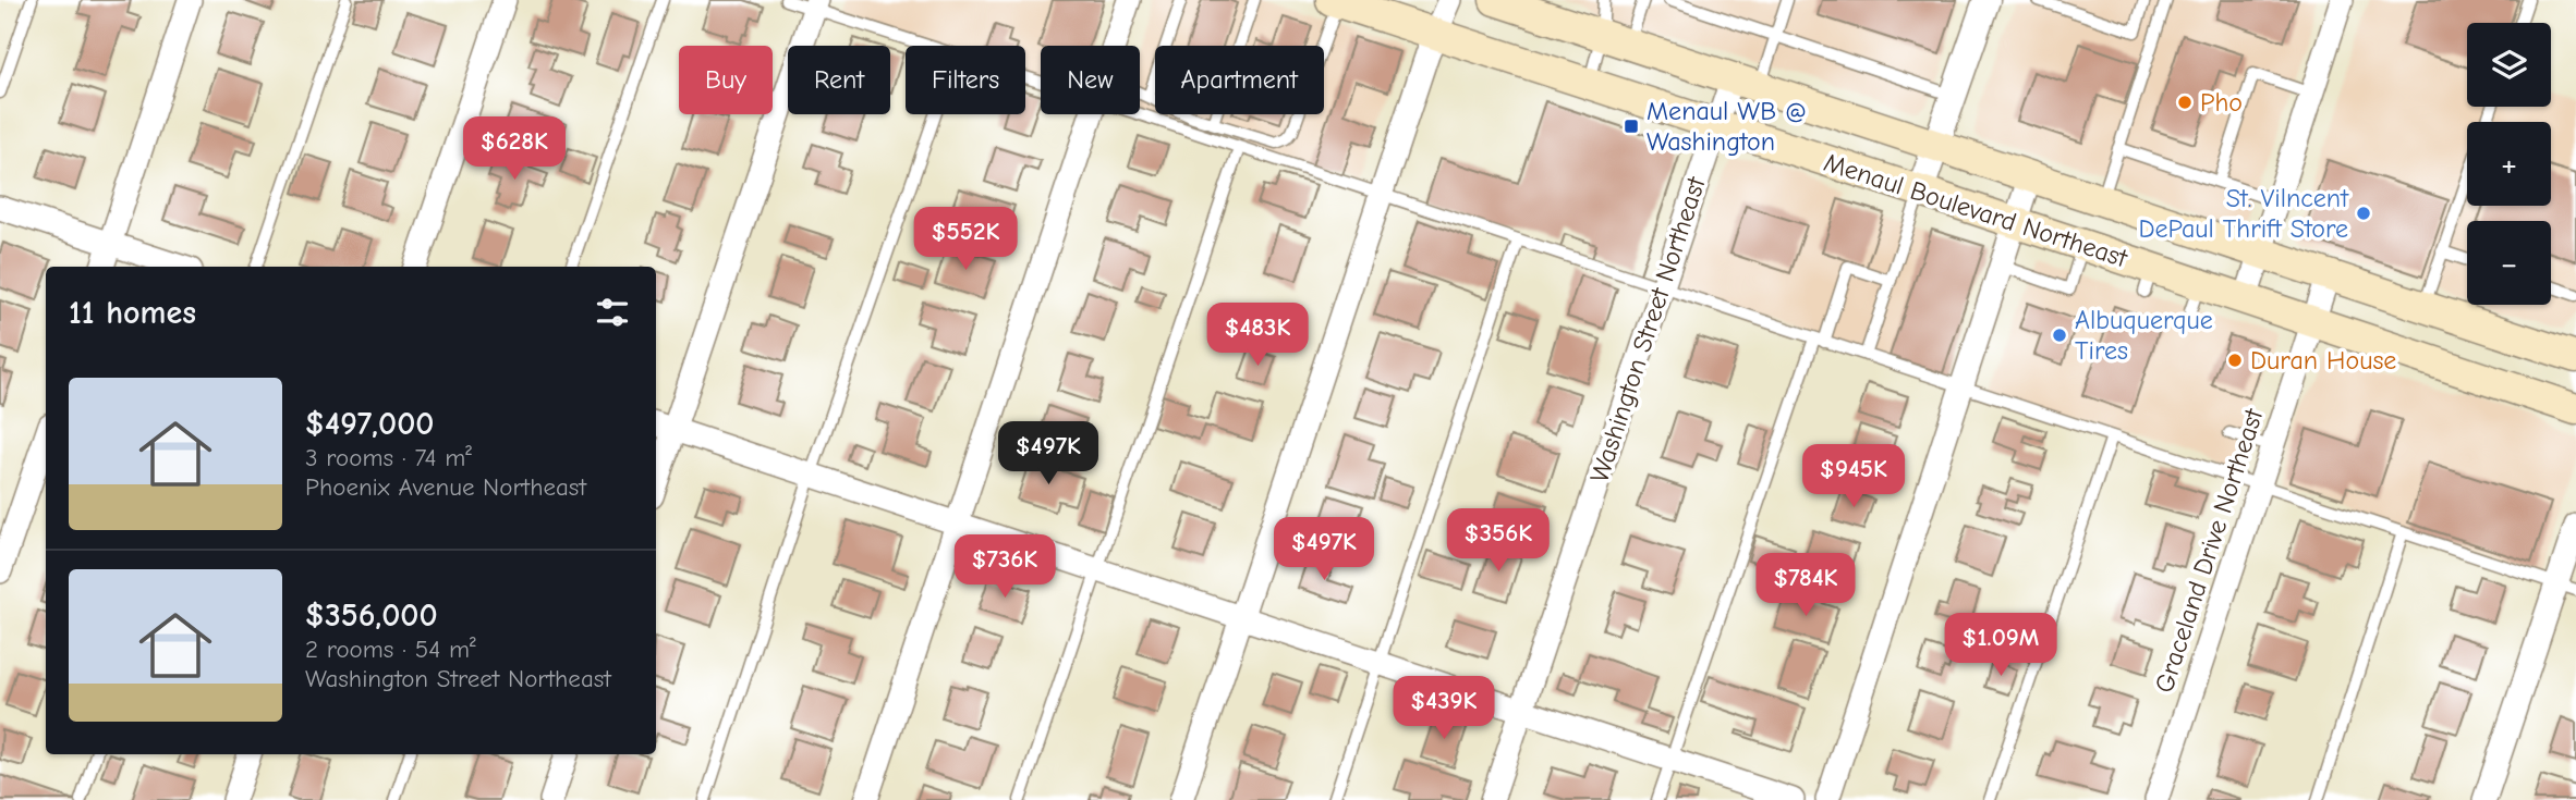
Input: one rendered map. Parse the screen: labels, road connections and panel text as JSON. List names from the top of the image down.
{
  "streets": {
    "main road": ["Menaul Boulevard Northeast"],
    "street": ["Washington Street Northeast", "Graceland Drive Northeast"]
  },
  "crossings": [
    ["Menaul Boulevard Northeast", "Washington Street Northeast"],
    ["Menaul Boulevard Northeast", "Graceland Drive Northeast"]
  ],
  "places": {
    "other": [
      "Pho",
      "St. Vilncent DePaul Thrift Store",
      "Albuquerque Tires",
      "Duran House"
    ],
    "transit": ["Menaul WB @ Washington"]
  },
  "page": {
    "map_buttons": ["+", "−"],
    "chip": [
      "Buy",
      "Rent",
      "Filters",
      "New",
      "Apartment"
    ],
    "price": [
      "$628K",
      "$552K",
      "$483K",
      "$497K",
      "$945K",
      "$356K",
      "$497K",
      "$736K",
      "$784K",
      "$1.09M",
      "$439K"
    ],
    "heading": "11 homes",
    "list": [
      {
        "name": "$497,000",
        "note": "3 rooms · 74 m² · Phoenix Avenue Northeast"
      },
      {
        "name": "$356,000",
        "note": "2 rooms · 54 m² · Washington Street Northeast"
      }
    ]
  }
}
